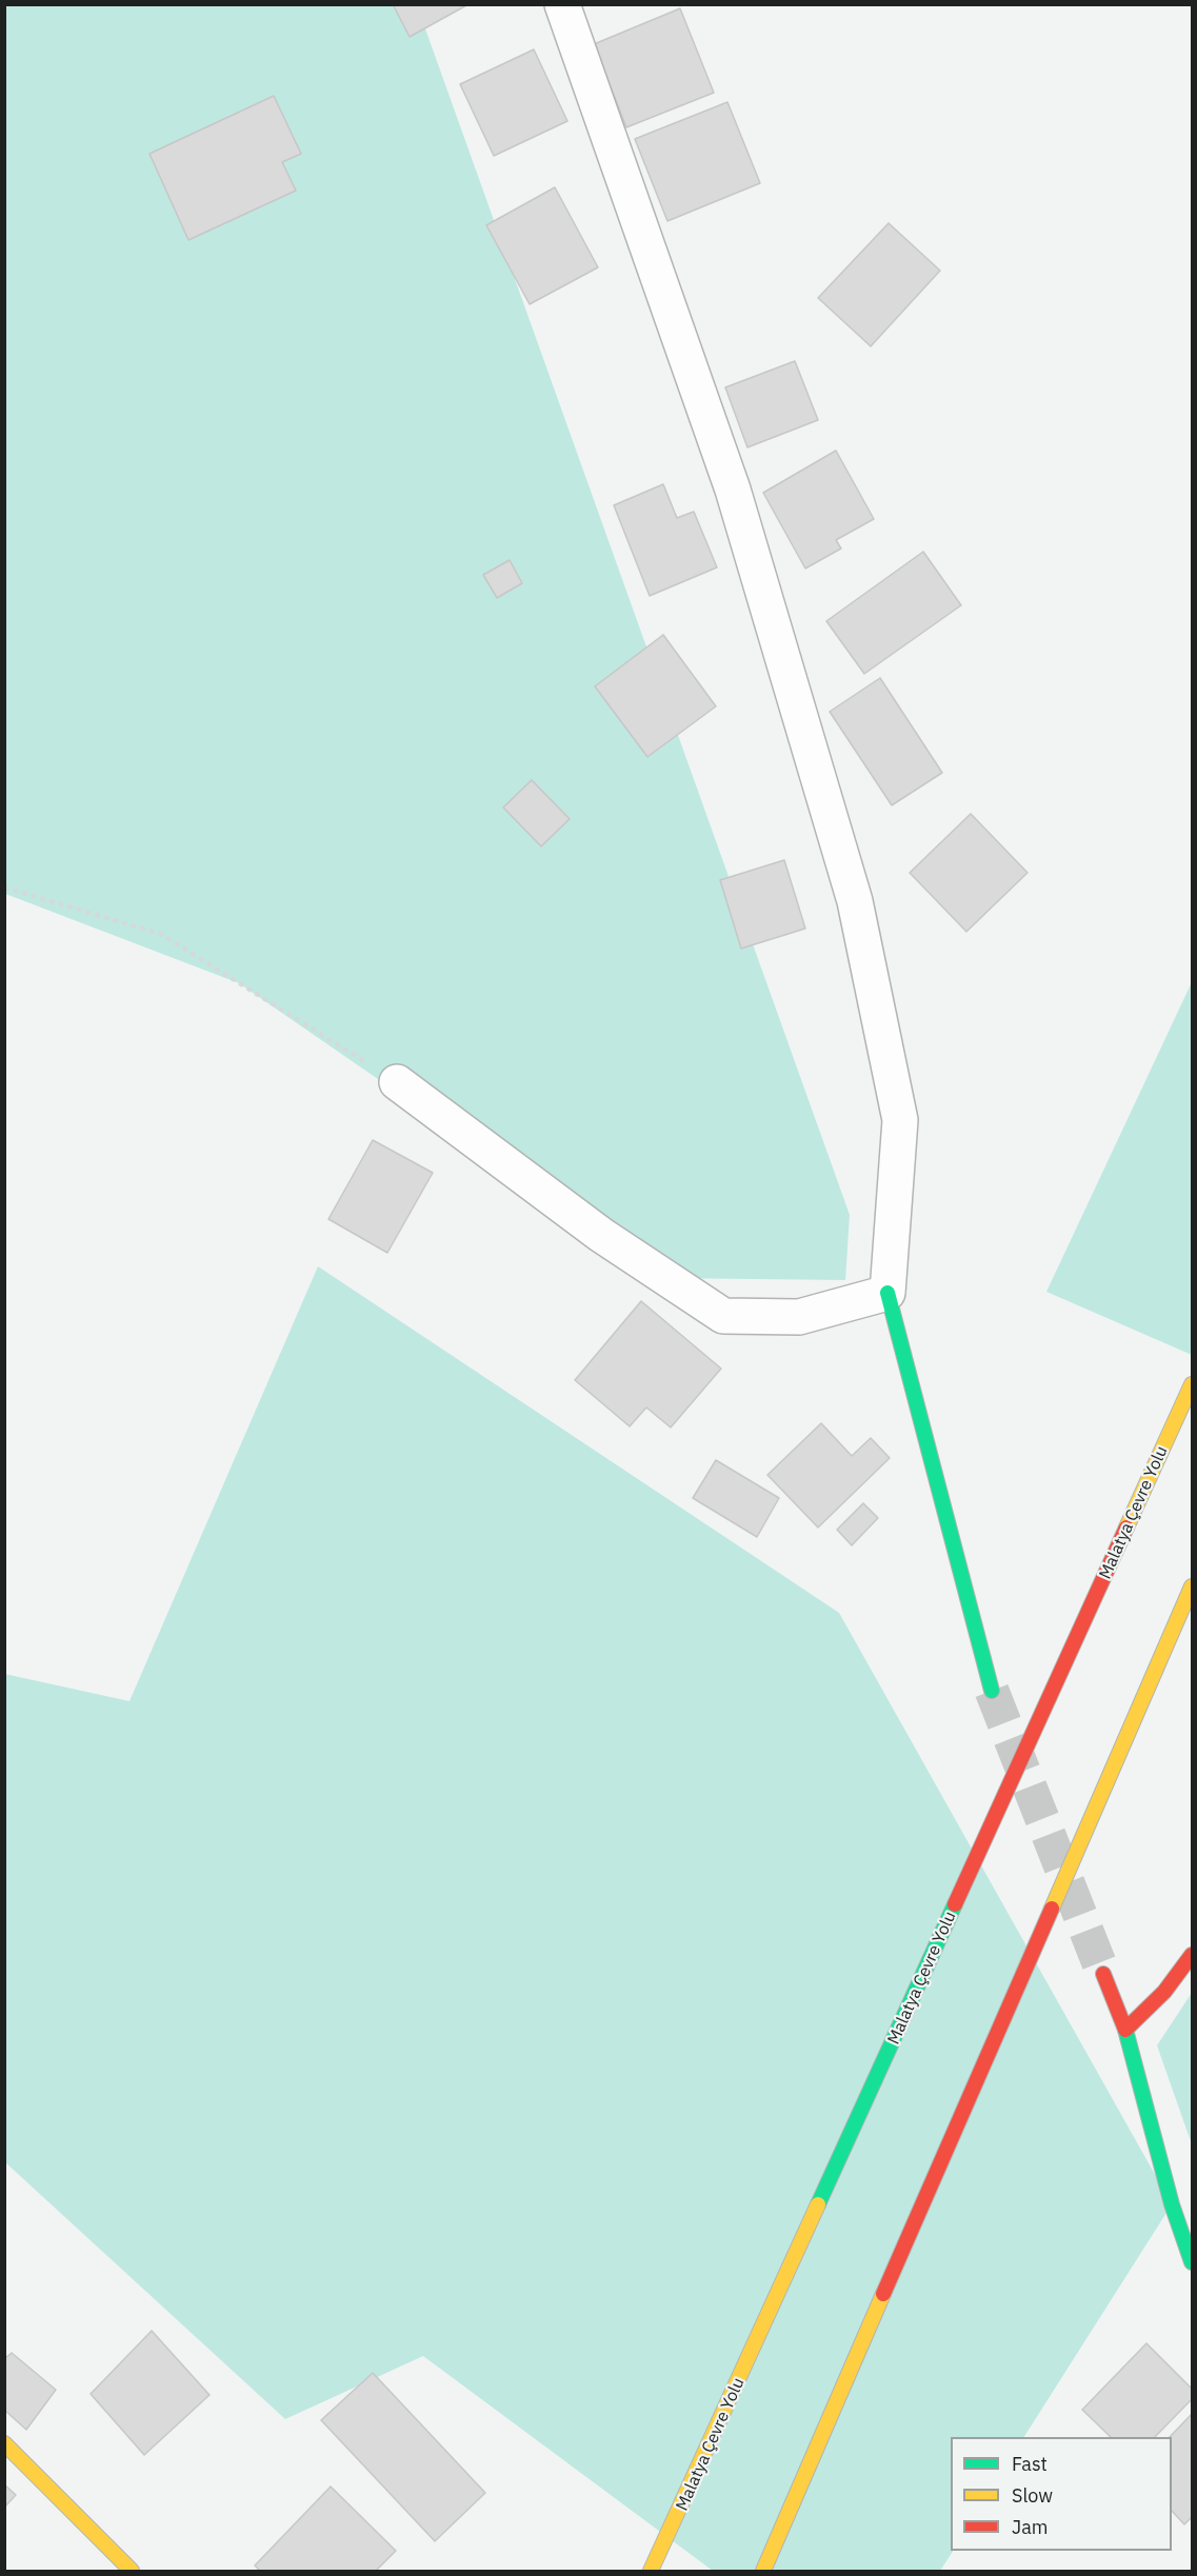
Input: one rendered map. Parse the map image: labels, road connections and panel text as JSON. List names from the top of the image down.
{
  "streets": {
    "main road": ["Malatya Çevre Yolu"]
  },
  "legend": ["Fast", "Slow", "Jam"]
}
